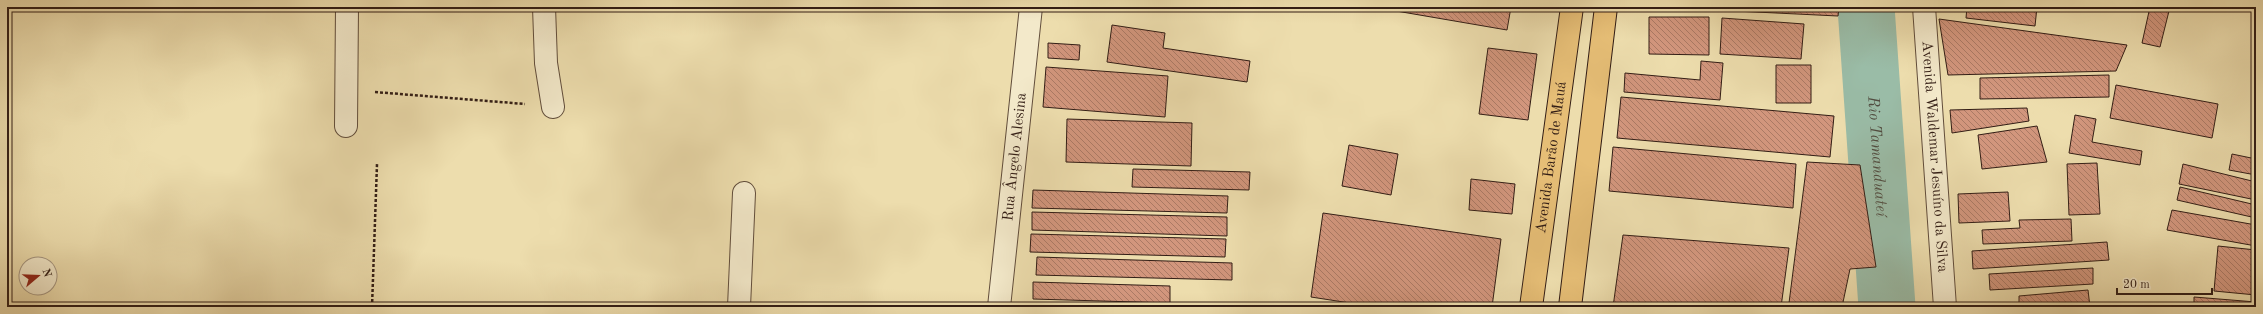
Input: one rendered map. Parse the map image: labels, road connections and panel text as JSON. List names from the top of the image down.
{
  "streets": {
    "main road": ["Avenida Barão de Mauá"],
    "street": ["Rua Ângelo Alesina", "Avenida Waldemar Jesuíno da Silva"]
  },
  "water": ["Rio Tamanduateí"],
  "scale_bar": "20 m",
  "north": "right"
}
